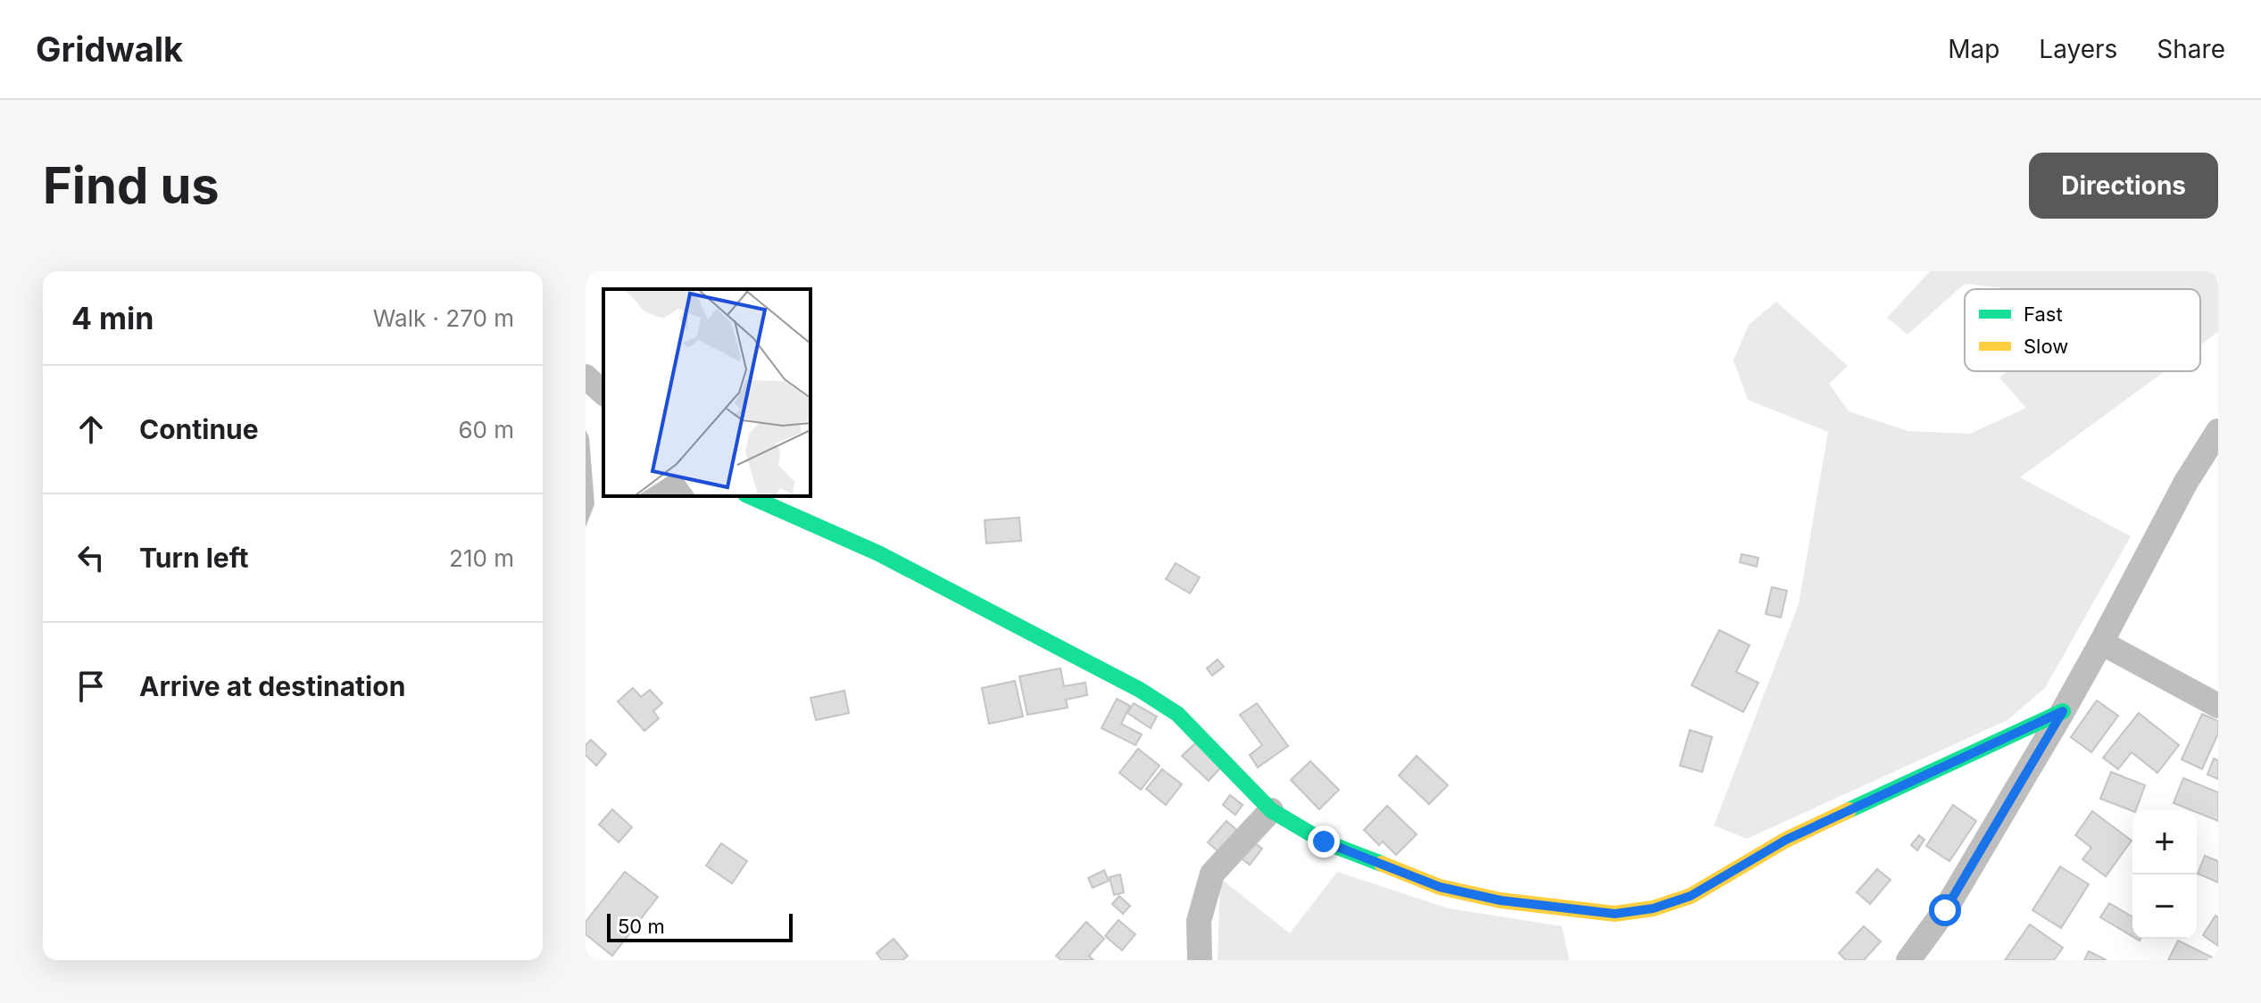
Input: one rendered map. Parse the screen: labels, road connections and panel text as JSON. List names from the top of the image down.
{
  "legend": ["Fast", "Slow"],
  "scale_bar": "50 m",
  "page": {
    "header": "Gridwalk",
    "nav": ["Map", "Layers", "Share"],
    "buttons": "Directions",
    "title": "Find us",
    "heading": ["4 min", "Walk · 270 m"],
    "list": [
      ["Continue", "60 m"],
      ["Turn left", "210 m"],
      "Arrive at destination"
    ],
    "map_buttons": ["+", "−"],
    "scale": "50 m"
  }
}
